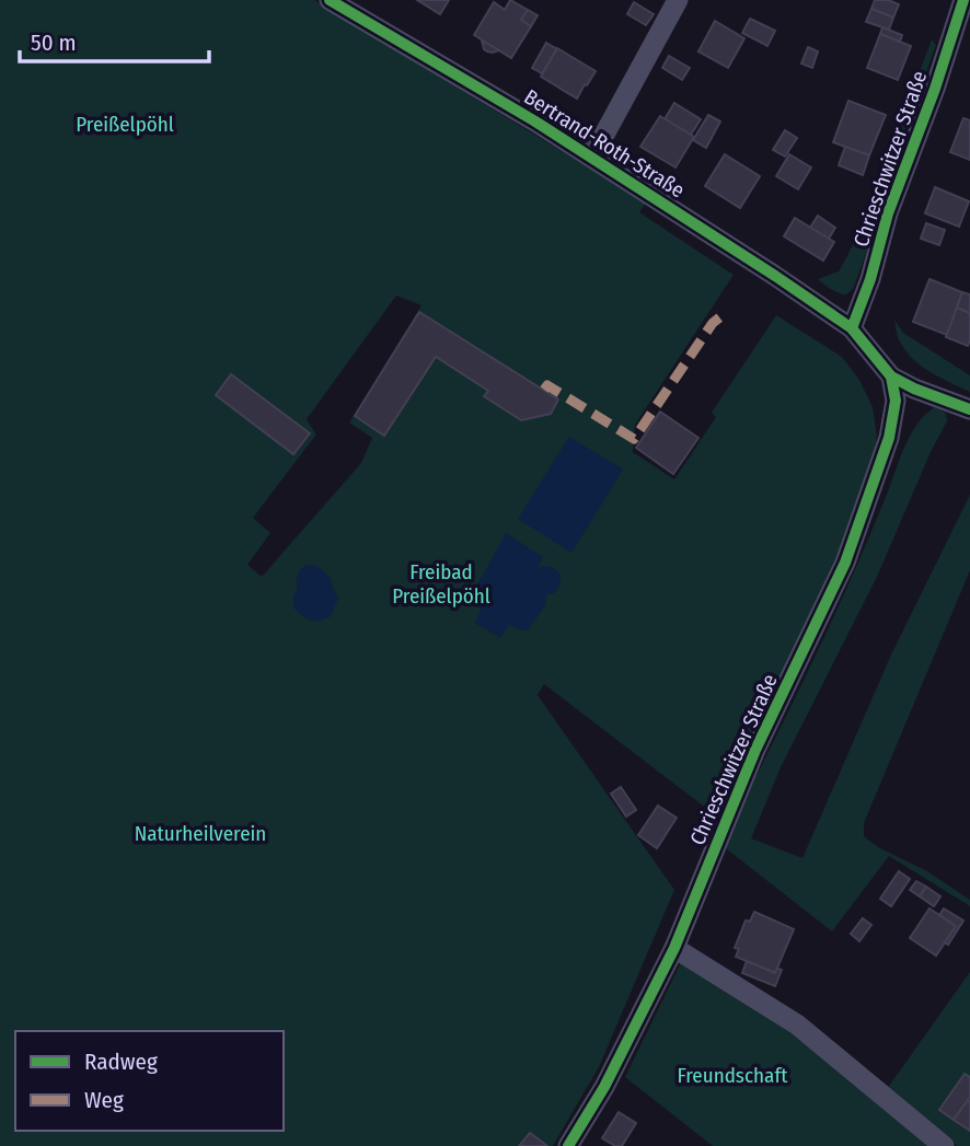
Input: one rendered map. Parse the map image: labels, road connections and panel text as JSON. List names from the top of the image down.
{
  "streets": {
    "street": ["Bertrand-Roth-Straße", "Chrieschwitzer Straße"]
  },
  "crossings": [
    ["Bertrand-Roth-Straße", "Chrieschwitzer Straße"]
  ],
  "parks": [
    "Preißelpöhl",
    "Freibad Preißelpöhl",
    "Naturheilverein",
    "Freundschaft"
  ],
  "legend": ["Radweg", "Weg"],
  "scale_bar": "50 m"
}
